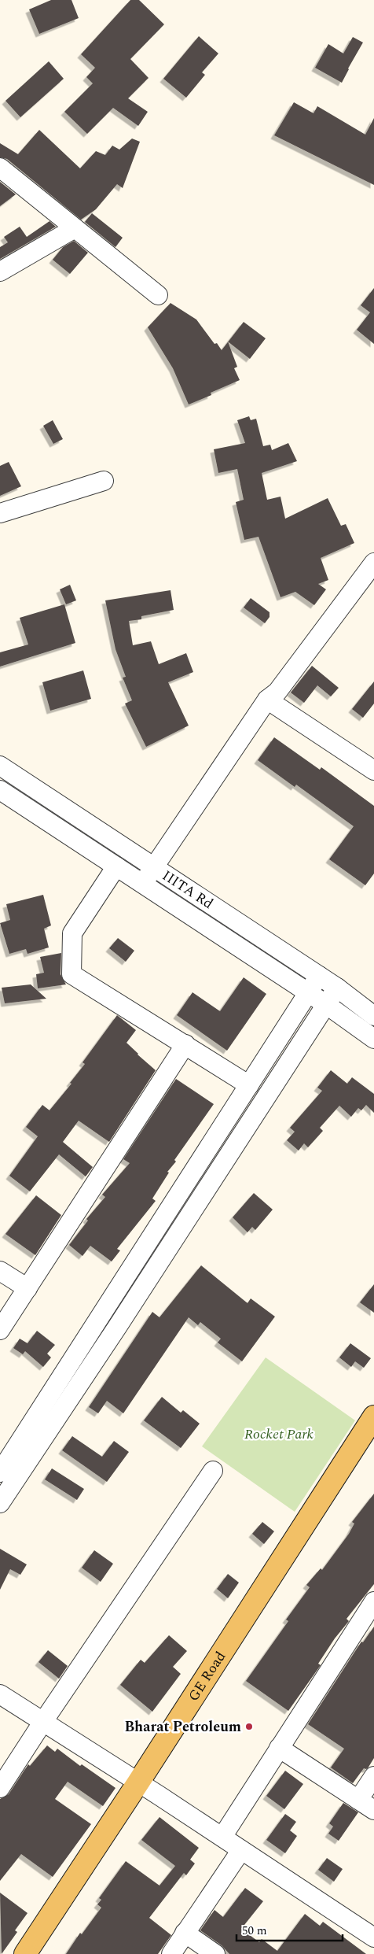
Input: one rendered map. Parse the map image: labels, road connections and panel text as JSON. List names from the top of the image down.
{
  "streets": {
    "main road": ["GE Road"],
    "street": ["IIITA Rd"]
  },
  "parks": ["Rocket Park"],
  "places": ["Bharat Petroleum"],
  "scale_bar": "50 m"
}
